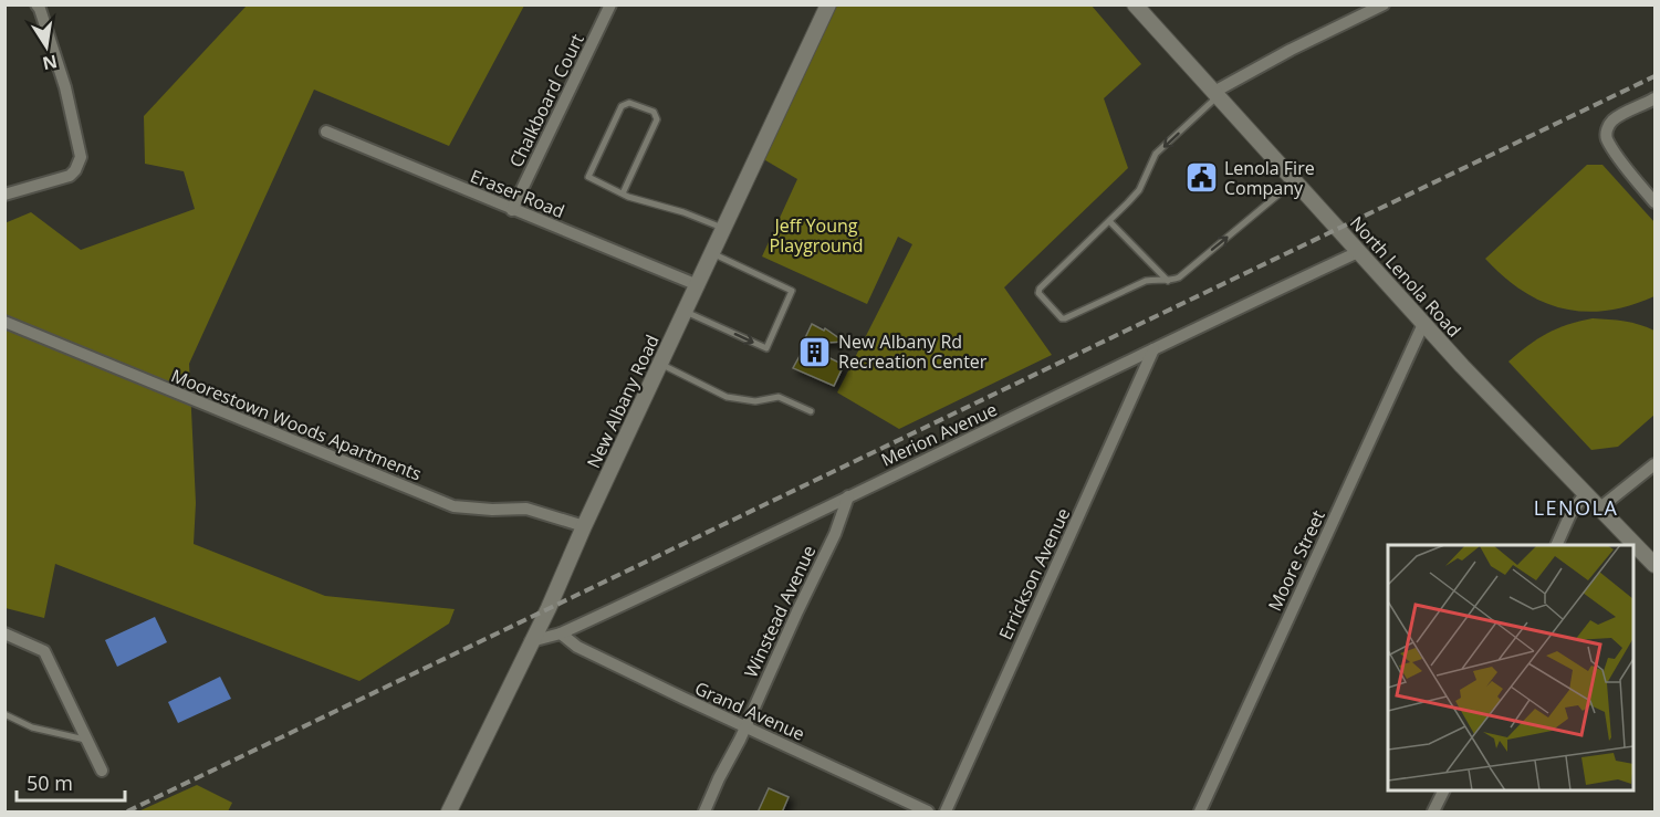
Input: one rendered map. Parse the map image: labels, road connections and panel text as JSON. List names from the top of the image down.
{
  "streets": {
    "main road": ["North Lenola Road", "New Albany Road"],
    "street": [
      "Chalkboard Court",
      "Eraser Road",
      "Moorestown Woods Apartments",
      "Merion Avenue",
      "Moore Street",
      "Errickson Avenue",
      "Winstead Avenue",
      "Grand Avenue"
    ]
  },
  "crossings": [
    ["Chalkboard Court", "Eraser Road"],
    ["Eraser Road", "New Albany Road"],
    ["North Lenola Road", "Merion Avenue"],
    ["North Lenola Road", "Moore Street"],
    ["New Albany Road", "Moorestown Woods Apartments"],
    ["New Albany Road", "Merion Avenue"],
    ["Merion Avenue", "Errickson Avenue"],
    ["Merion Avenue", "Winstead Avenue"],
    ["Merion Avenue", "Grand Avenue"],
    ["Winstead Avenue", "Grand Avenue"]
  ],
  "districts": ["LENOLA"],
  "parks": ["Jeff Young Playground"],
  "places": {
    "public building": ["Lenola Fire Company"],
    "building": ["New Albany Rd Recreation Center"]
  },
  "scale_bar": "50 m",
  "north": "bottom"
}
